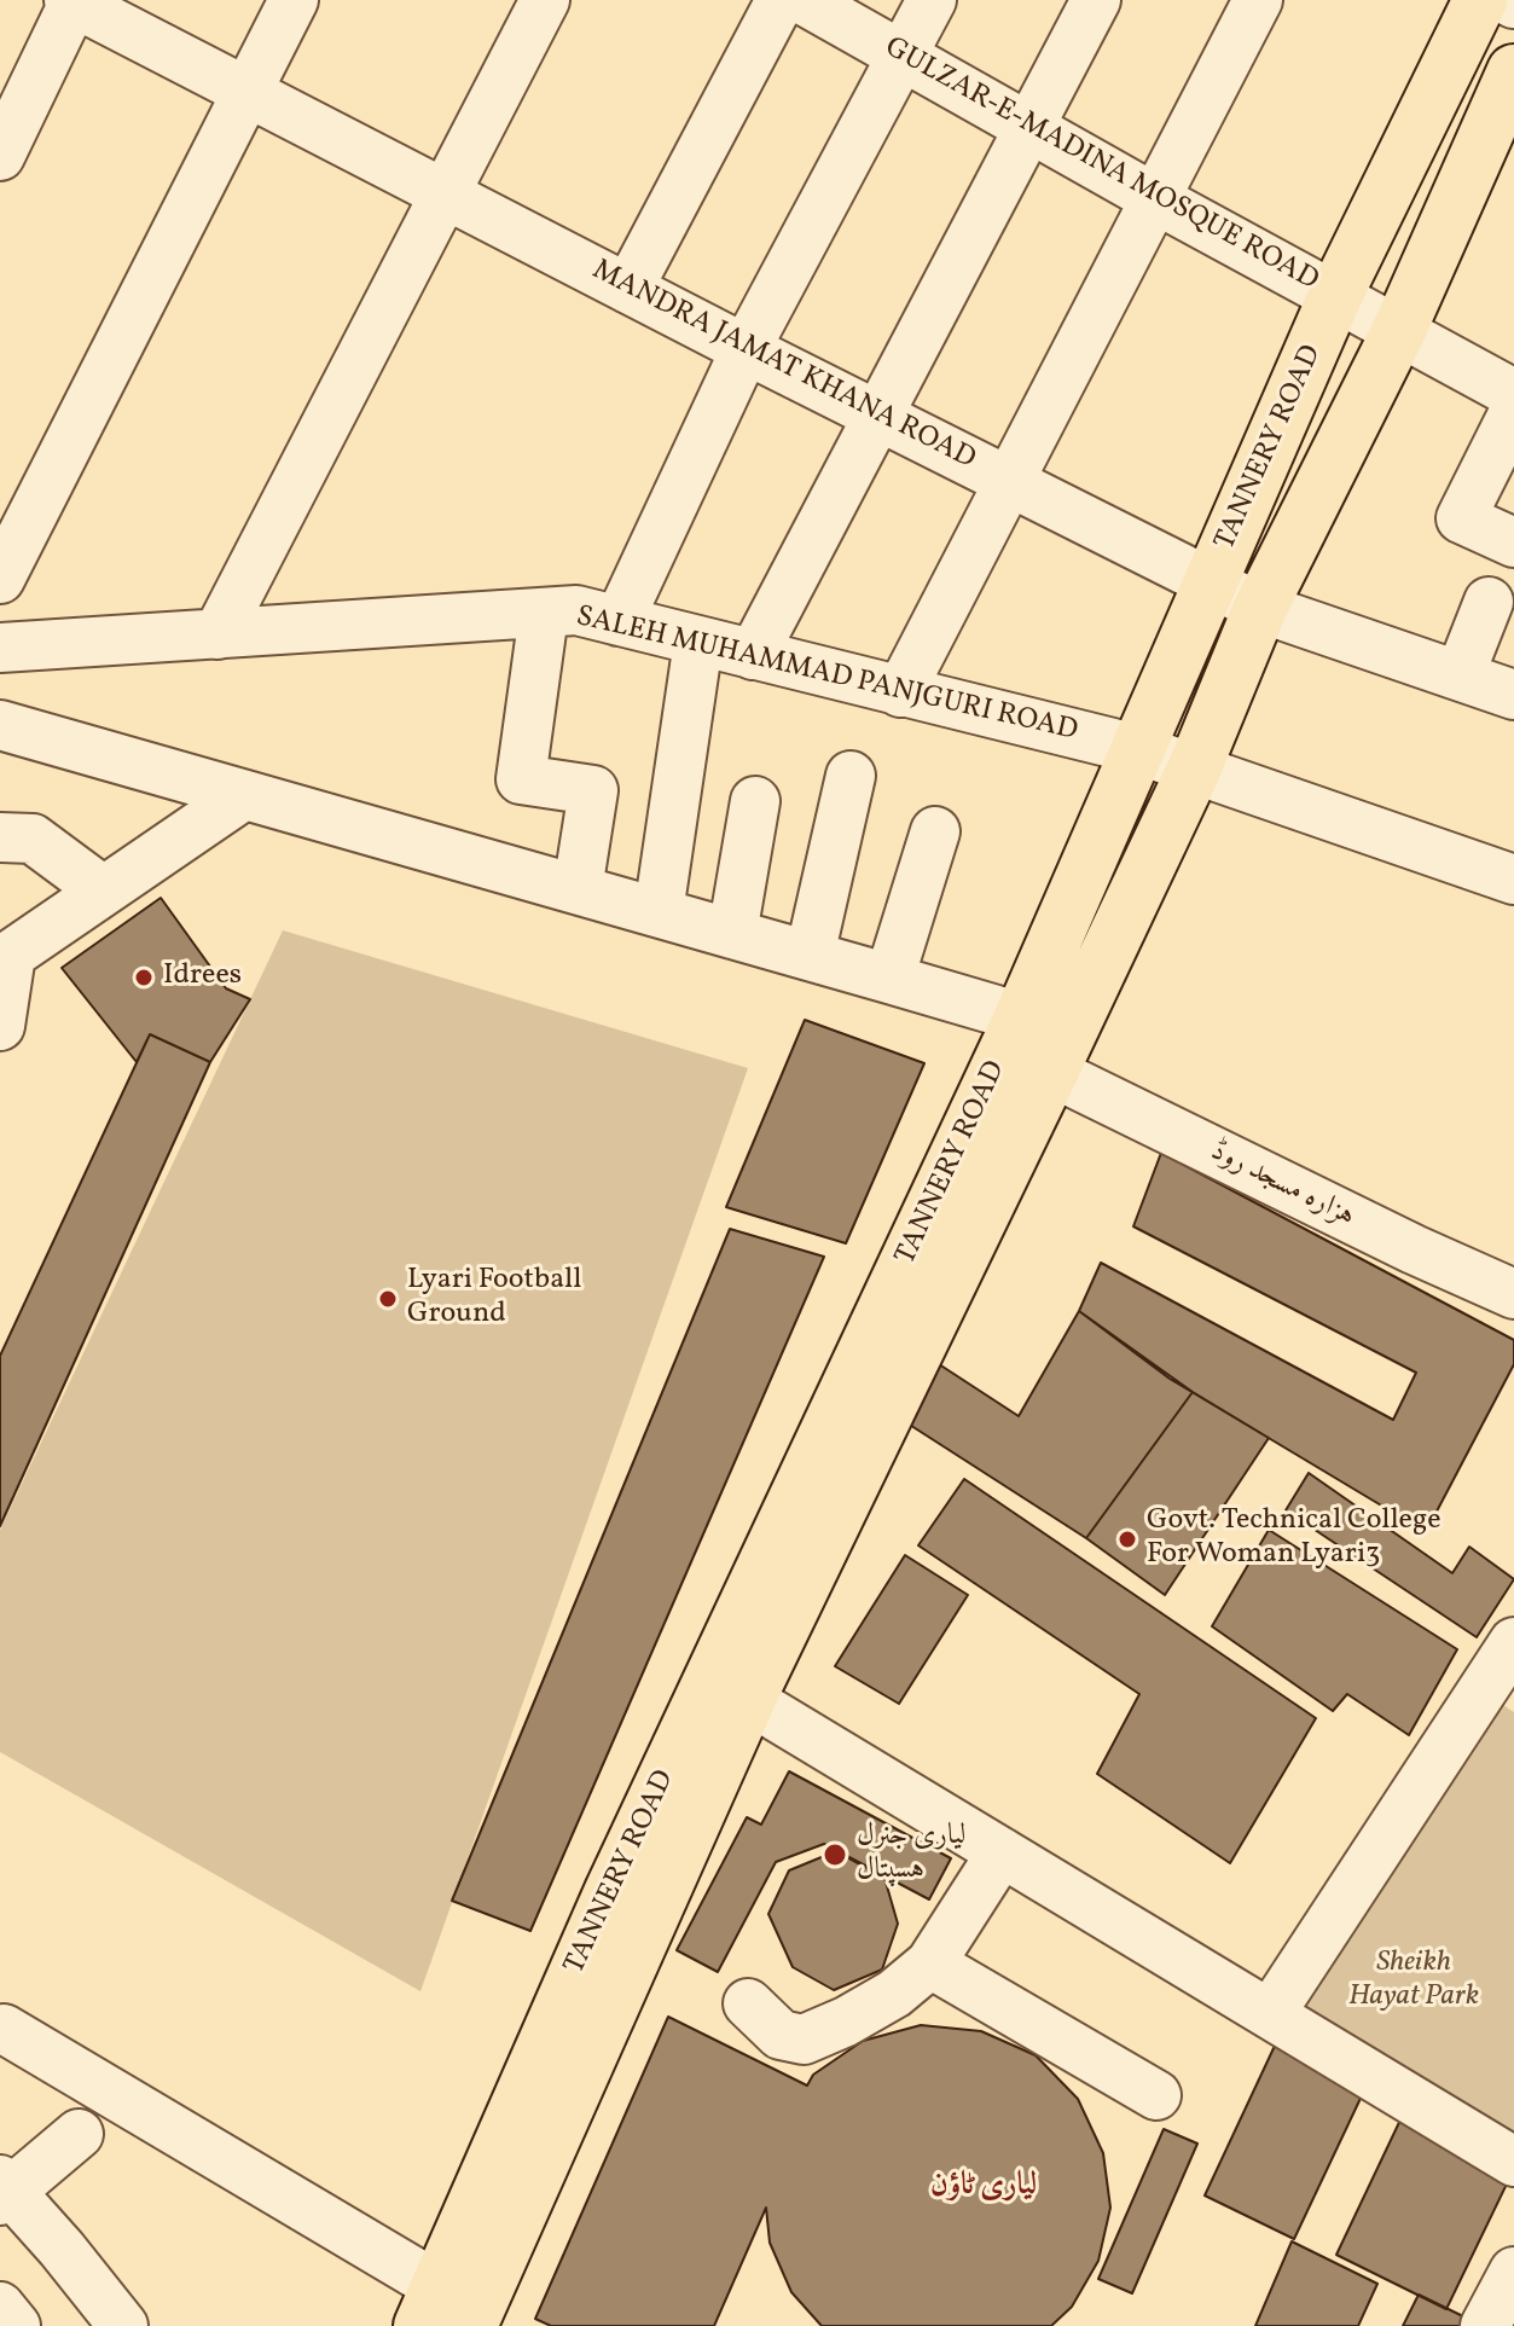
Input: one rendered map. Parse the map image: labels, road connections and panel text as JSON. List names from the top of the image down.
{
  "streets": {
    "main road": ["TANNERY ROAD"],
    "street": [
      "GULZAR-E-MADINA MOSQUE ROAD",
      "MANDRA JAMAT KHANA ROAD",
      "SALEH MUHAMMAD PANJGURI ROAD",
      "ہزارہ مسجد روڈ"
    ]
  },
  "crossings": [
    ["GULZAR-E-MADINA MOSQUE ROAD", "TANNERY ROAD"],
    ["MANDRA JAMAT KHANA ROAD", "TANNERY ROAD"],
    ["TANNERY ROAD", "SALEH MUHAMMAD PANJGURI ROAD"],
    ["TANNERY ROAD", "ہزارہ مسجد روڈ"]
  ],
  "districts": ["لیاری ٹاؤن"],
  "parks": ["Sheikh Hayat Park"],
  "places": [
    "Idrees",
    "Lyari Football Ground",
    "Govt. Technical College For Woman Lyari3",
    "لیاری جنرل ہسپتال"
  ]
}
